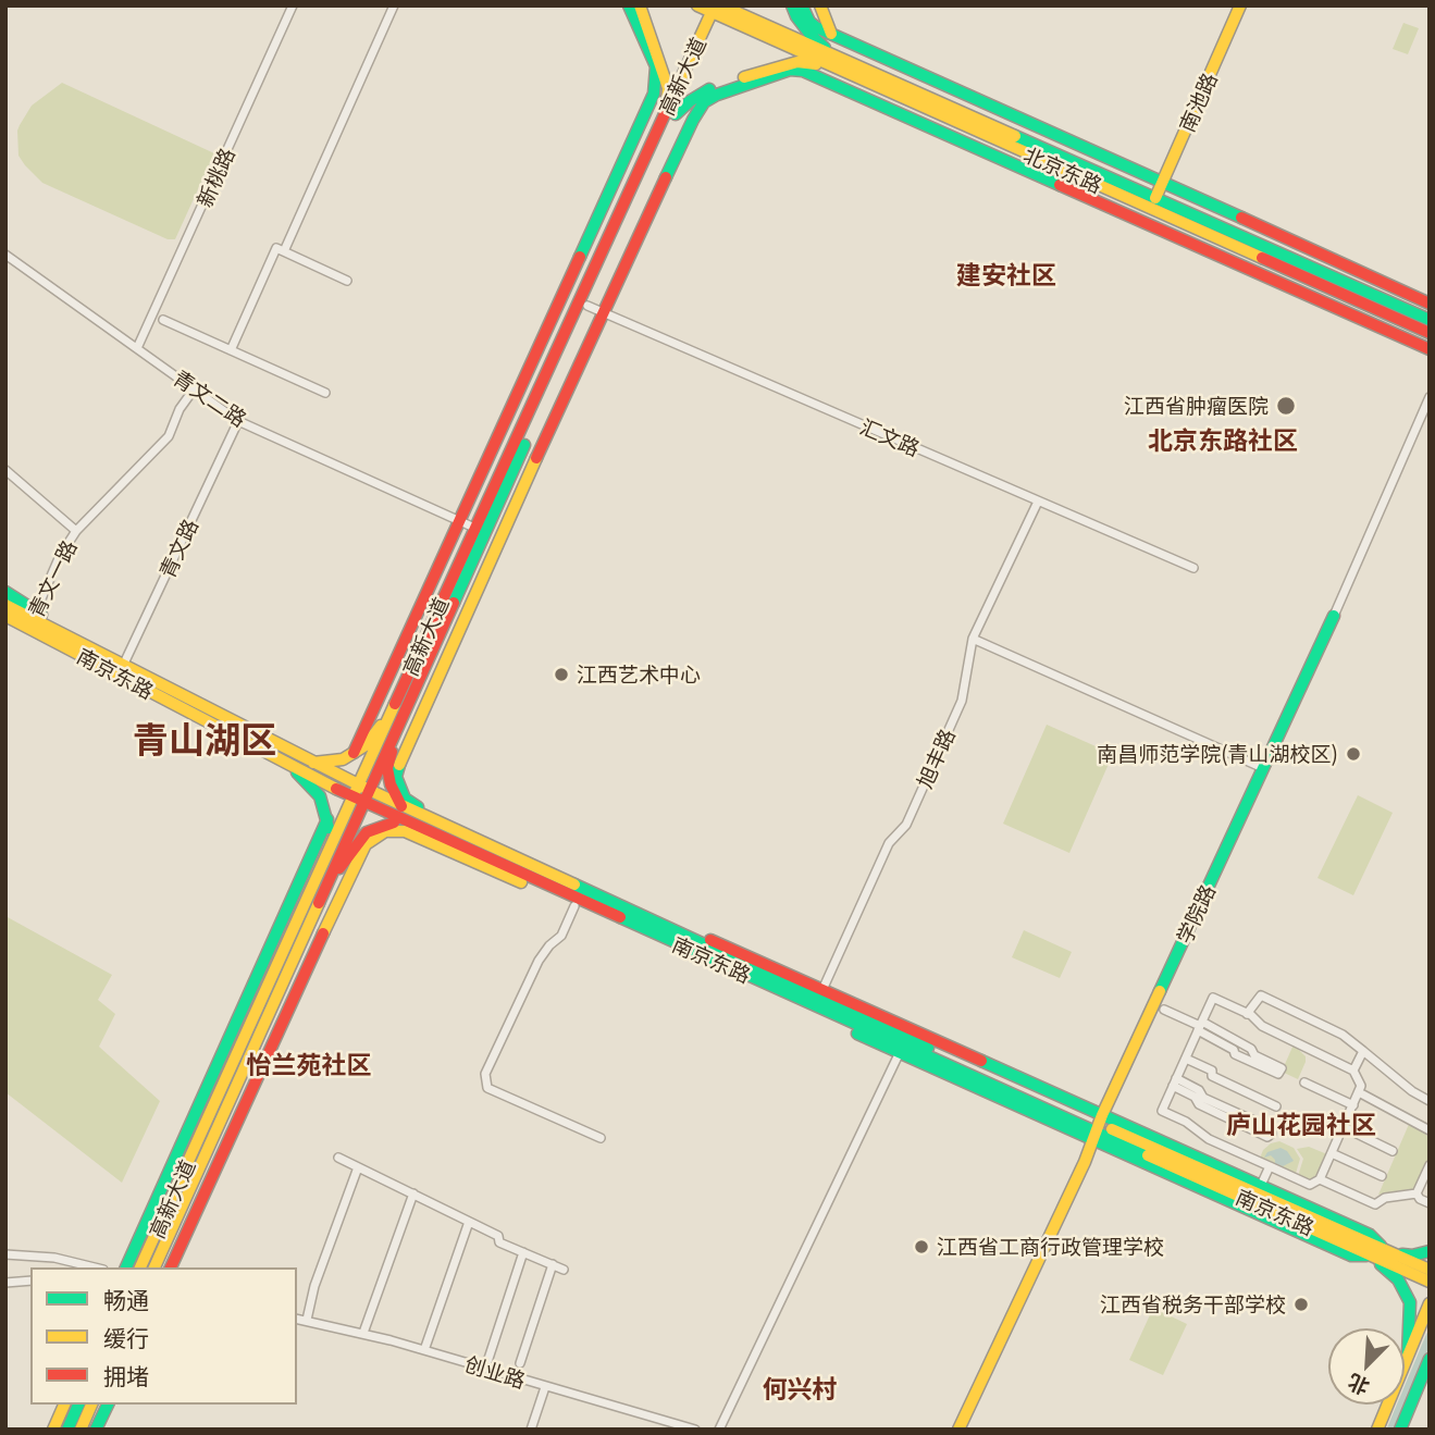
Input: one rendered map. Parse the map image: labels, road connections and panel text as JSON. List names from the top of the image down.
{
  "streets": {
    "main road": [
      "高新大道",
      "南池路",
      "北京东路",
      "南京东路",
      "学院路"
    ],
    "street": [
      "新桃路",
      "青文二路",
      "汇文路",
      "青文路",
      "青文一路",
      "旭丰路",
      "创业路"
    ]
  },
  "crossings": [
    ["高新大道", "北京东路"],
    ["高新大道", "青文二路"],
    ["高新大道", "汇文路"],
    ["高新大道", "南京东路"],
    ["南池路", "北京东路"],
    ["新桃路", "青文二路"],
    ["青文二路", "青文路"],
    ["汇文路", "旭丰路"],
    ["青文路", "南京东路"],
    ["青文一路", "南京东路"],
    ["南京东路", "旭丰路"],
    ["南京东路", "学院路"]
  ],
  "districts": [
    "建安社区",
    "北京东路社区",
    "青山湖区",
    "怡兰苑社区",
    "庐山花园社区",
    "何兴村"
  ],
  "places": [
    "江西省肿瘤医院",
    "江西艺术中心",
    "南昌师范学院(青山湖校区)",
    "江西省工商行政管理学校",
    "江西省税务干部学校"
  ],
  "legend": ["畅通", "缓行", "拥堵"],
  "north": "bottom left"
}
